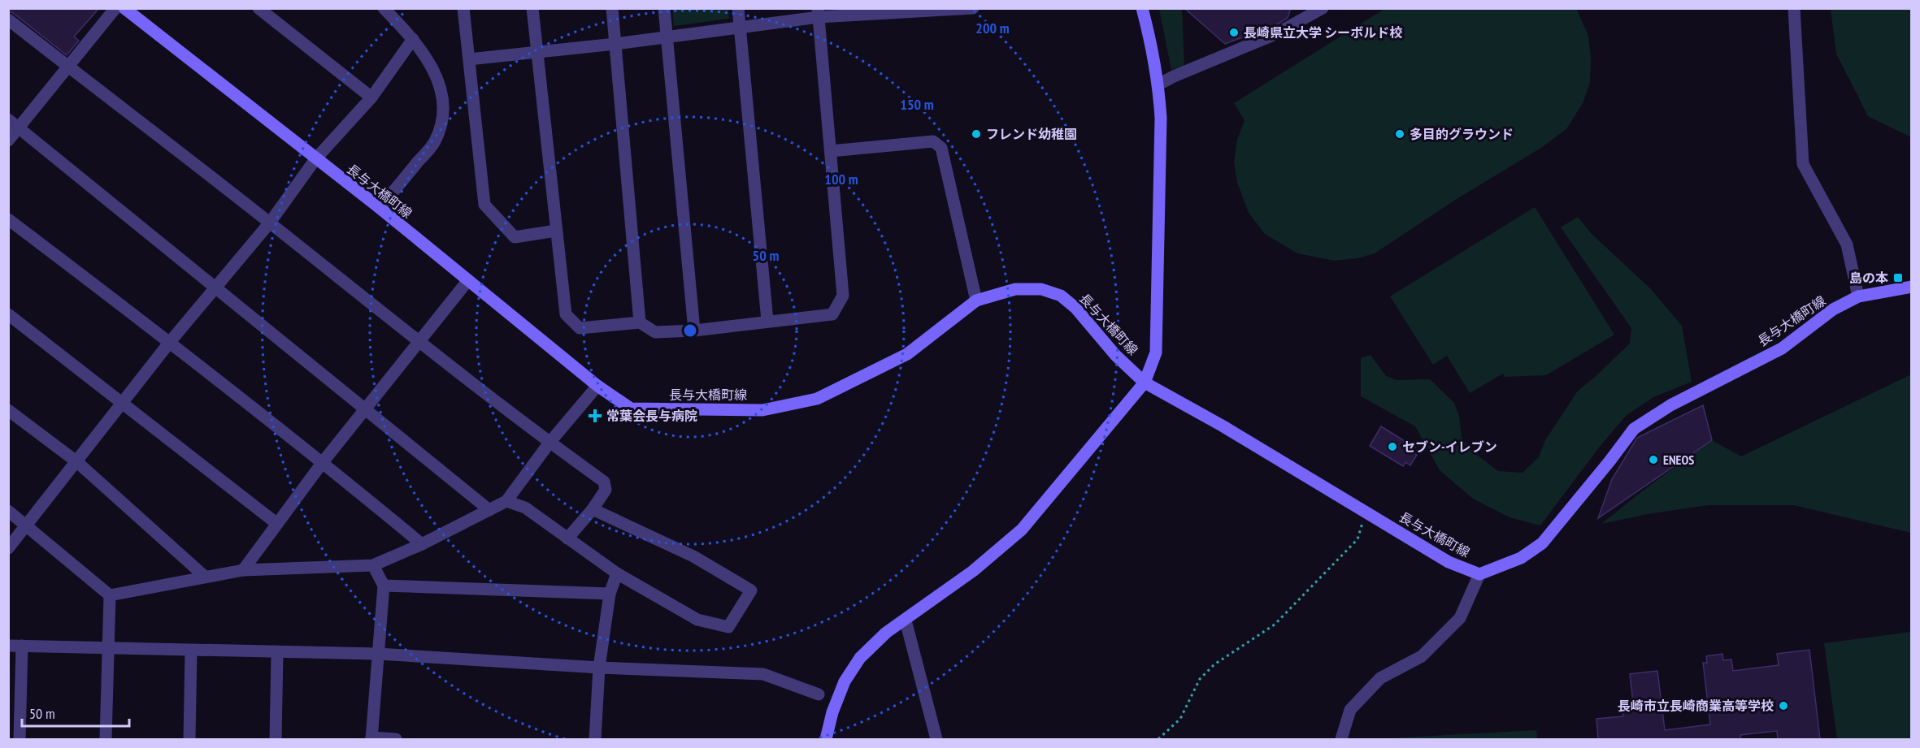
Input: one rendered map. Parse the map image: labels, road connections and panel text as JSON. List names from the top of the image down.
{
  "streets": {
    "main road": ["長与大橋町線"]
  },
  "places": {
    "other": [
      "長崎県立大学 シーボルド校",
      "フレンド幼稚園",
      "多目的グラウンド",
      "セブン-イレブン",
      "ENEOS",
      "長崎市立長崎商業高等学校"
    ],
    "transit": ["島の本"],
    "health": ["常葉会長与病院"]
  },
  "scale_bar": "50 m",
  "rings": [
    "200 m",
    "150 m",
    "100 m",
    "50 m"
  ]
}
